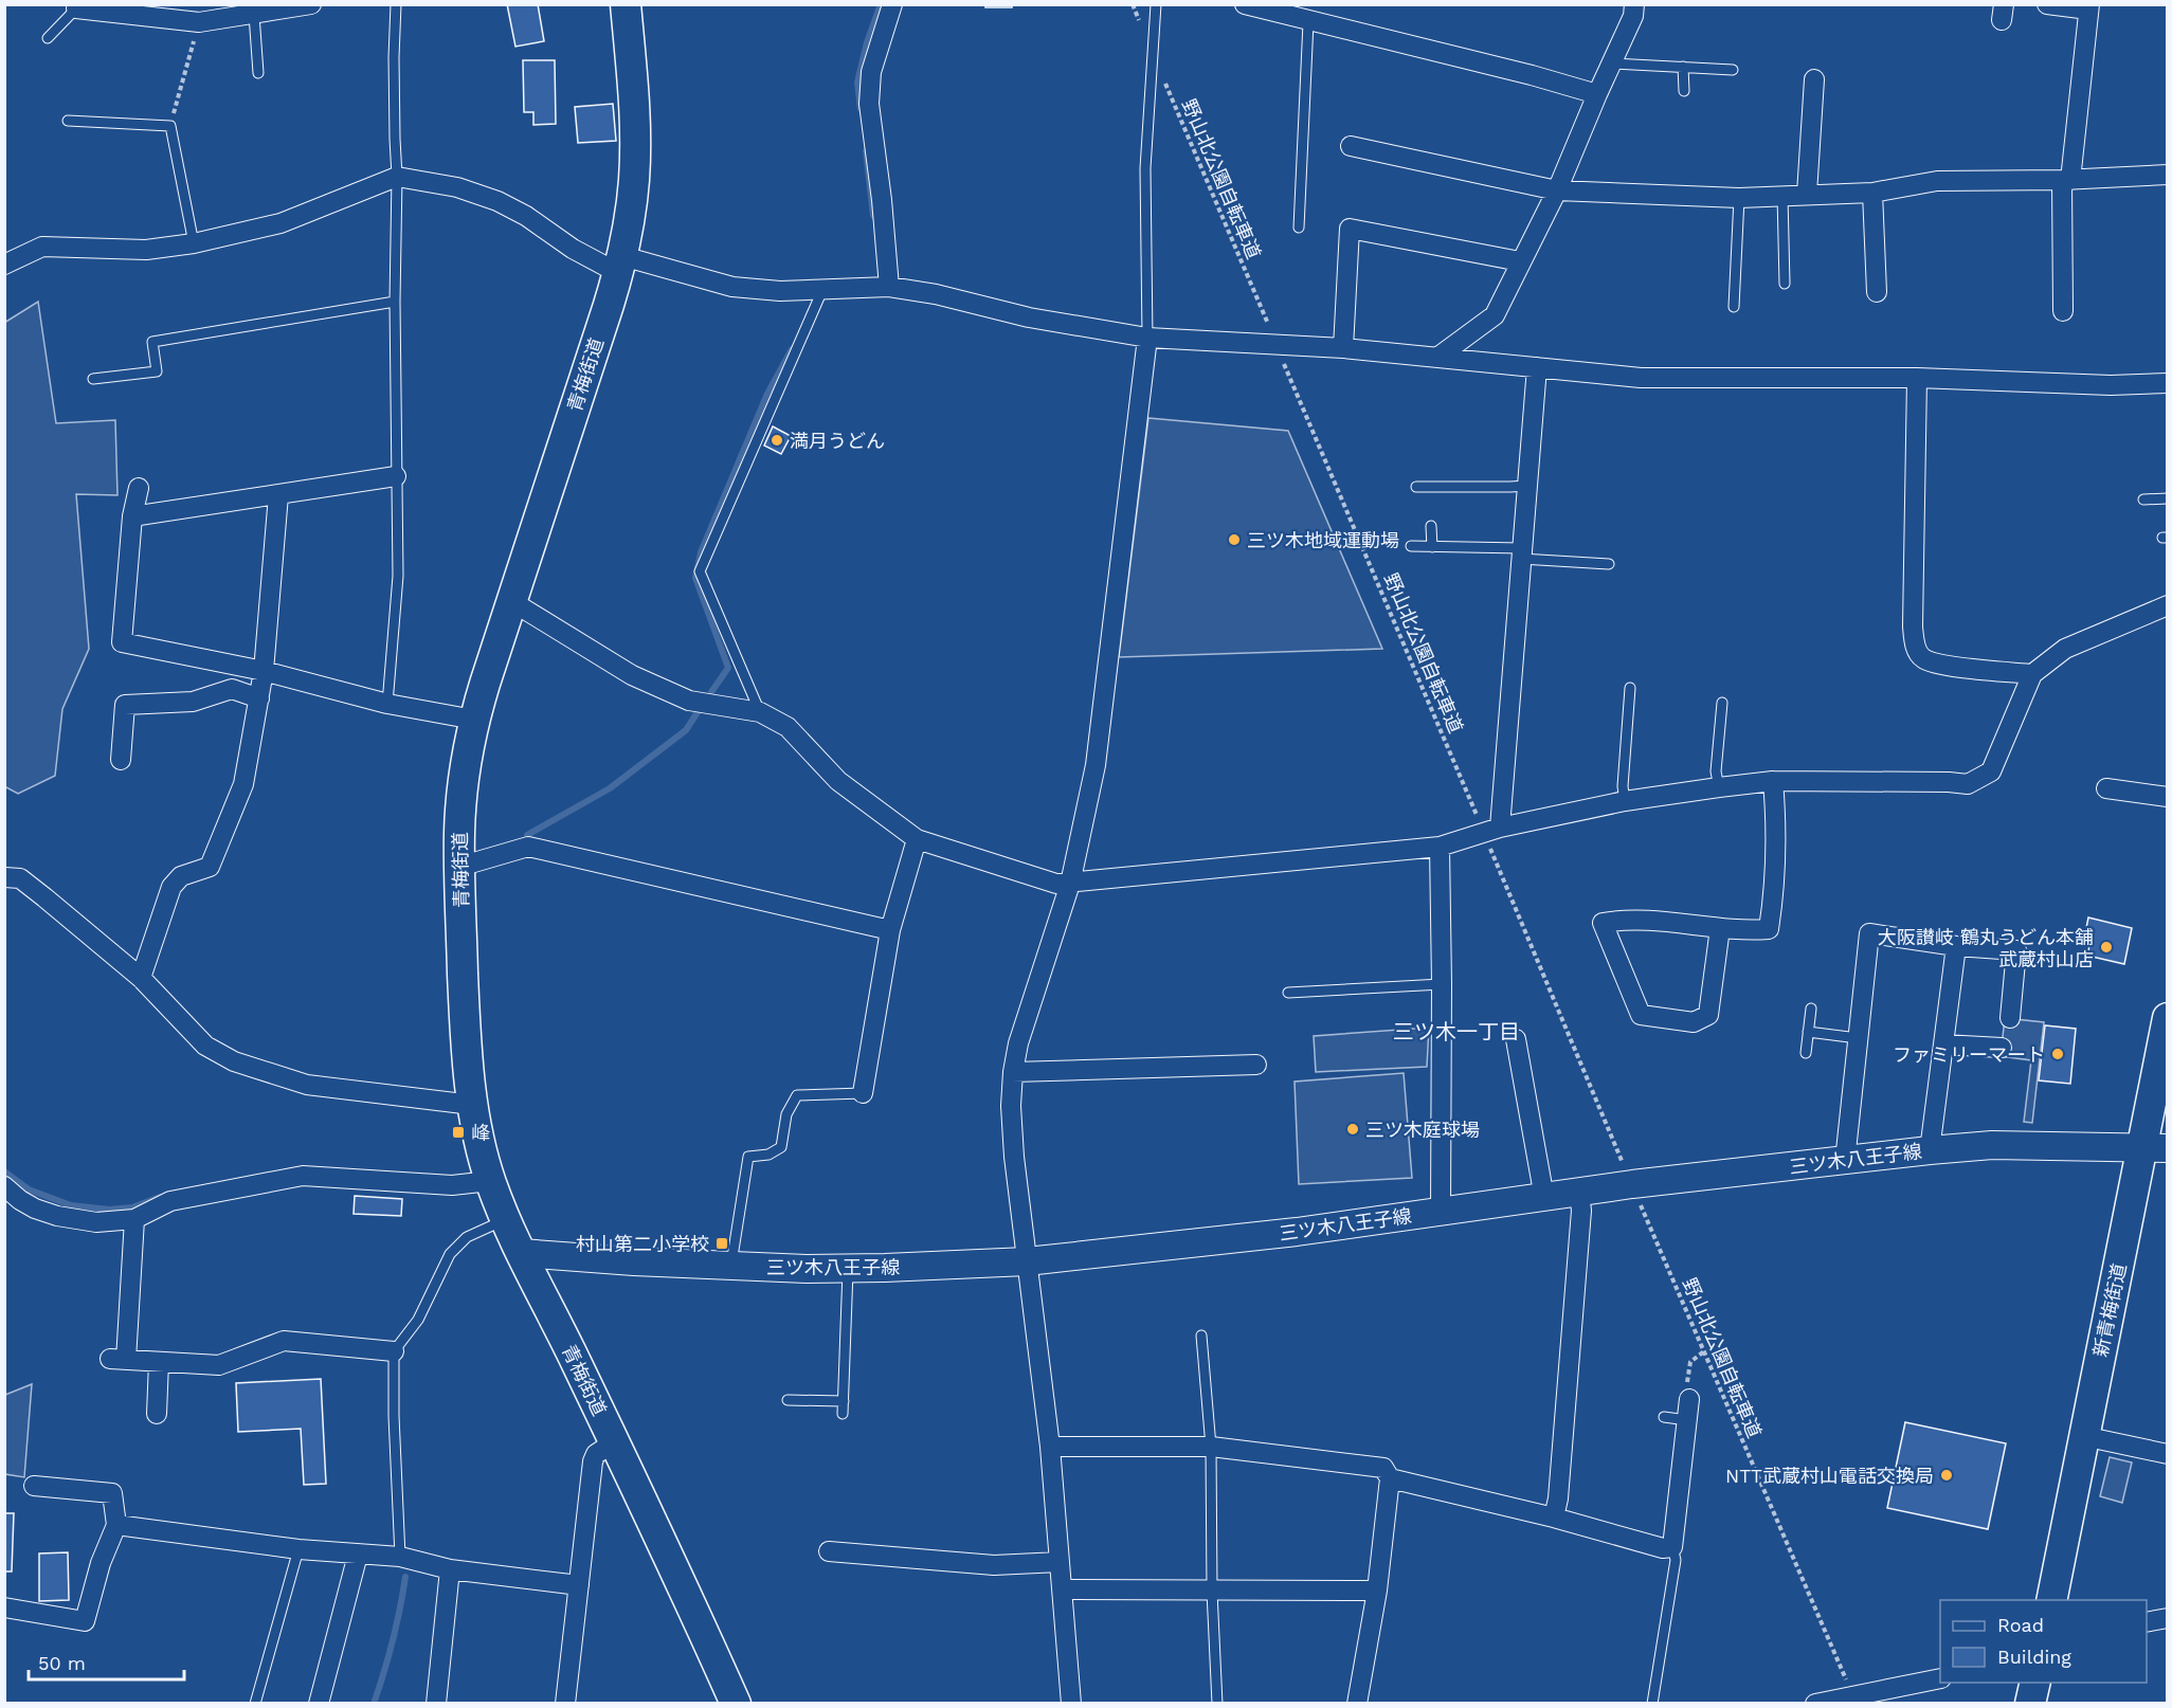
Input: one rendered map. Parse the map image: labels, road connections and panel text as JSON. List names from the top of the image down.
{
  "streets": {
    "main road": ["青梅街道", "三ツ木八王子線", "新青梅街道"],
    "path": ["野山北公園自転車道"]
  },
  "crossings": [
    ["青梅街道", "三ツ木八王子線"],
    ["三ツ木八王子線", "新青梅街道"]
  ],
  "districts": ["三ツ木一丁目"],
  "places": {
    "other": [
      "満月うどん",
      "三ツ木地域運動場",
      "大阪讃岐 鶴丸うどん本舗 武蔵村山店",
      "ファミリーマート",
      "三ツ木庭球場",
      "NTT武蔵村山電話交換局"
    ],
    "transit": ["峰", "村山第二小学校"]
  },
  "legend": ["Road", "Building"],
  "scale_bar": "50 m"
}
